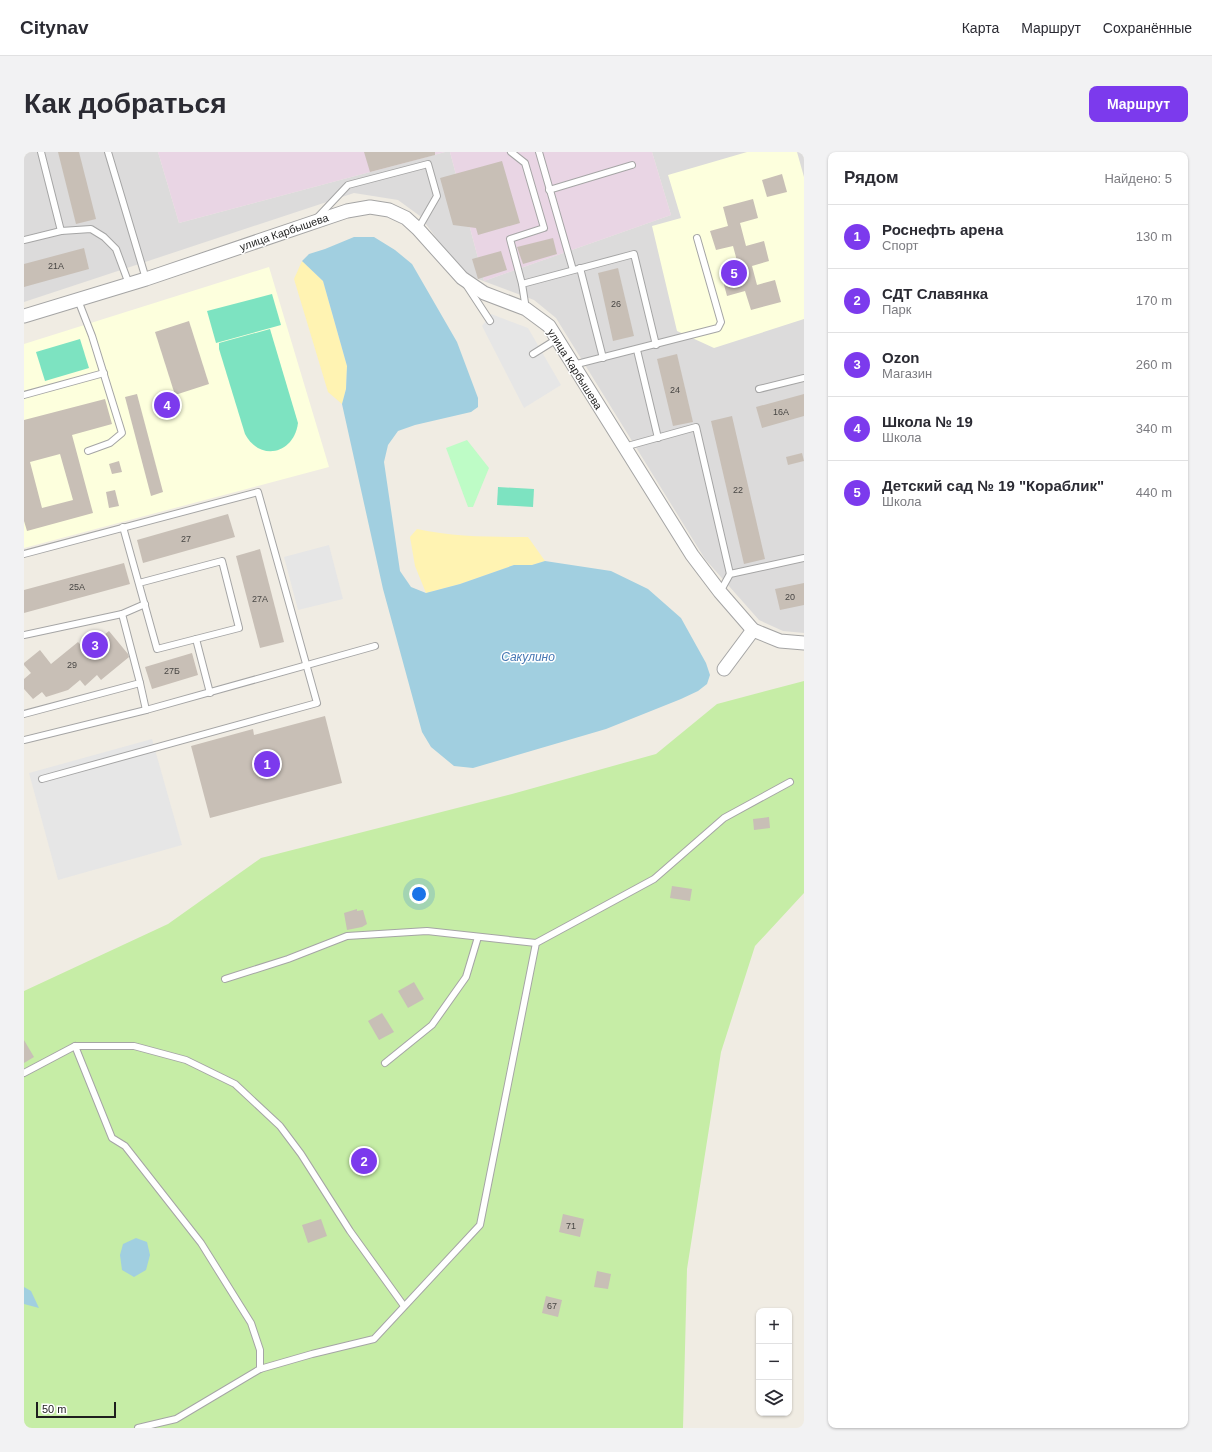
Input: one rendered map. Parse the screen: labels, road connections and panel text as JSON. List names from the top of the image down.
{
  "streets": {
    "street": ["улица Карбышева"]
  },
  "water": ["Сакулино"],
  "house_numbers": [
    "21А",
    "26",
    "24",
    "16А",
    "22",
    "27",
    "25А",
    "20",
    "27А",
    "29",
    "27Б",
    "71",
    "67"
  ],
  "scale_bar": "50 m",
  "page": {
    "header": "Citynav",
    "nav": ["Карта", "Маршрут", "Сохранённые"],
    "buttons": "Маршрут",
    "title": "Как добраться",
    "heading": ["Рядом", "Найдено: 5"],
    "list": [
      {
        "mark": "1",
        "name": "Роснефть арена",
        "note": "Спорт",
        "value": "130 m"
      },
      {
        "mark": "2",
        "name": "СДТ Славянка",
        "note": "Парк",
        "value": "170 m"
      },
      {
        "mark": "3",
        "name": "Ozon",
        "note": "Магазин",
        "value": "260 m"
      },
      {
        "mark": "4",
        "name": "Школа № 19",
        "note": "Школа",
        "value": "340 m"
      },
      {
        "mark": "5",
        "name": "Детский сад № 19 \"Кораблик\"",
        "note": "Школа",
        "value": "440 m"
      }
    ],
    "pins": [
      "5",
      "4",
      "3",
      "1",
      "2"
    ],
    "map_buttons": ["+", "−"],
    "scale": "50 m"
  }
}
